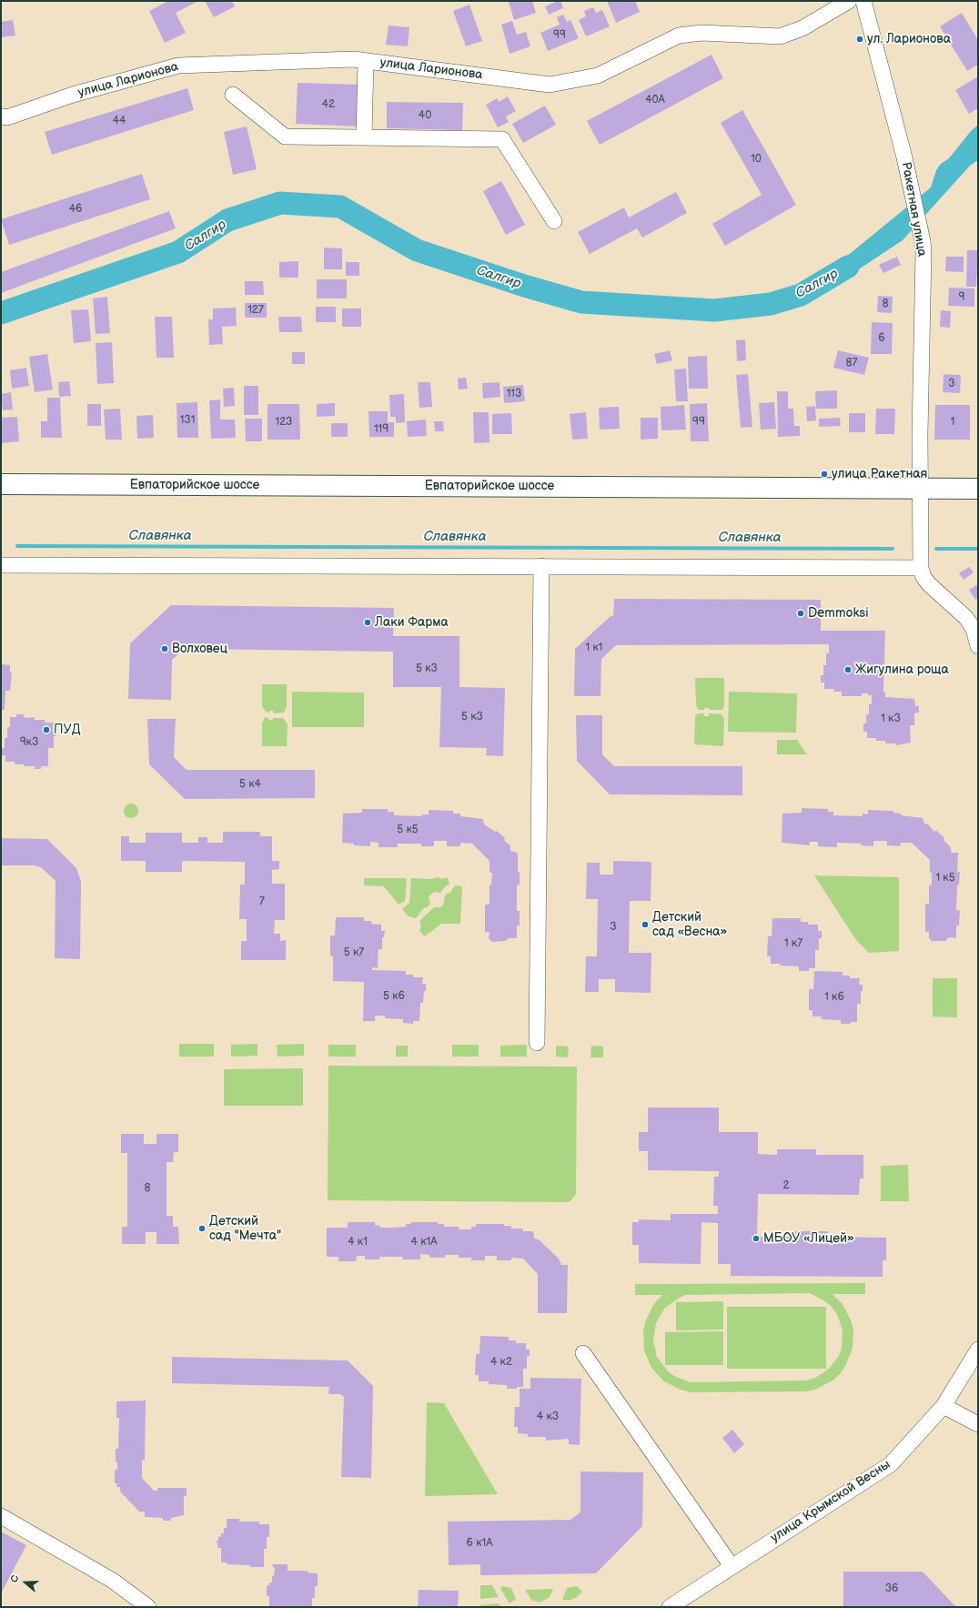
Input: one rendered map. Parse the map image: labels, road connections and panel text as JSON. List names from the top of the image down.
{
  "streets": {
    "main road": ["Евпаторийское шоссе"],
    "street": ["улица Ларионова", "Ракетная улица", "улица Крымской Весны"]
  },
  "crossings": [
    ["Ракетная улица", "Евпаторийское шоссе"]
  ],
  "water": ["Салгир", "Славянка"],
  "places": [
    "ул. Ларионова",
    "улица Ракетная",
    "Demmoksi",
    "Лаки Фарма",
    "Волховец",
    "Жигулина роща",
    "ПУД",
    "Детский сад «Весна»",
    "Детский сад \"Мечта\"",
    "МБОУ «Лицей»"
  ],
  "house_numbers": [
    "99",
    "40А",
    "42",
    "40",
    "44",
    "10",
    "46",
    "9",
    "8",
    "127",
    "6",
    "87",
    "3",
    "113",
    "131",
    "123",
    "99",
    "1",
    "119",
    "1 к1",
    "5 к3",
    "5 к3",
    "1 к3",
    "9к3",
    "5 к4",
    "5 к5",
    "1 к5",
    "7",
    "3",
    "1 к7",
    "5 к7",
    "5 к6",
    "1 к6",
    "2",
    "8",
    "4 к1",
    "4 к1А",
    "4 к2",
    "4 к3",
    "6 к1А",
    "36"
  ],
  "north": "left"
}
